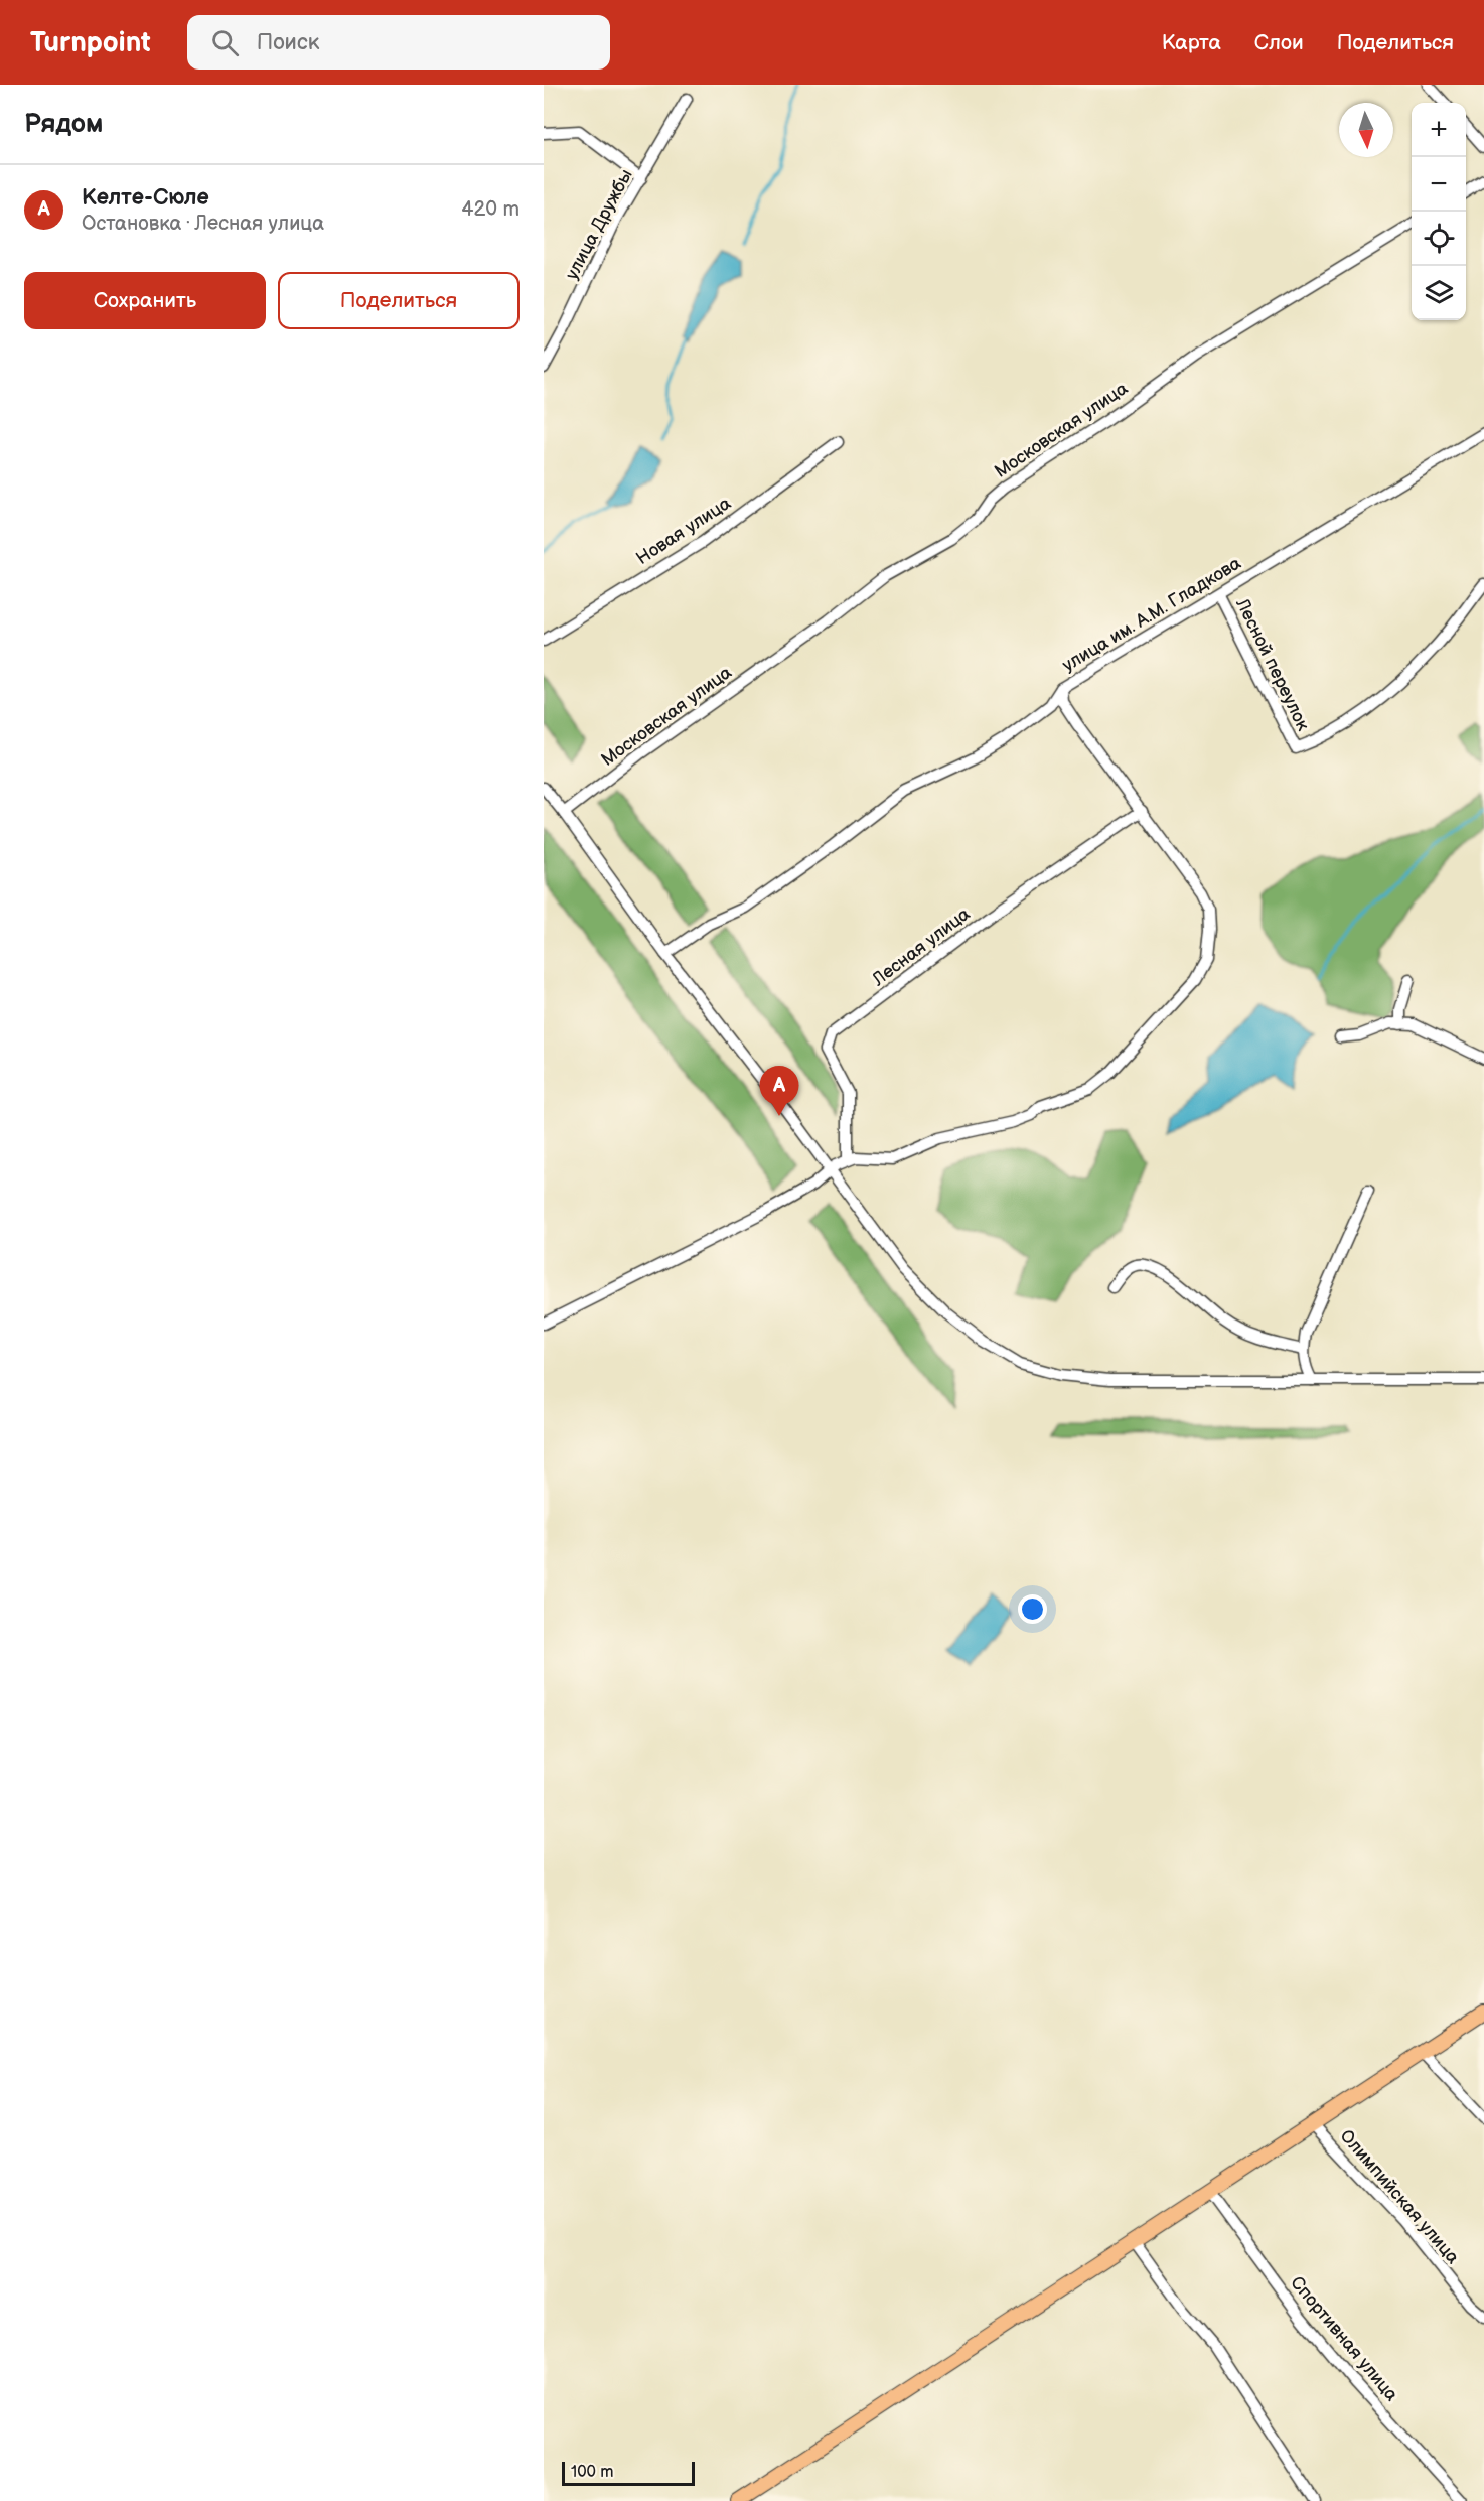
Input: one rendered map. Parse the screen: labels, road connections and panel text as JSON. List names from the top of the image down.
{
  "streets": {
    "street": [
      "улица Дружбы",
      "Московская улица",
      "Новая улица",
      "улица им. А.М. Гладкова",
      "Лесной переулок",
      "Лесная улица",
      "Олимпийская улица",
      "Спортивная улица"
    ]
  },
  "crossings": [
    ["улица им. А.М. Гладкова", "Лесной переулок"]
  ],
  "scale_bar": "100 m",
  "north": "bottom",
  "page": {
    "header": "Turnpoint",
    "search": "Поиск",
    "nav": ["Карта", "Слои", "Поделиться"],
    "heading": "Рядом",
    "map_buttons": ["+", "−"],
    "list": [
      {
        "mark": "A",
        "name": "Келте-Сюле",
        "note": "Остановка · Лесная улица",
        "value": "420 m"
      }
    ],
    "buttons": ["Сохранить", "Поделиться"],
    "pins": "A",
    "scale": "100 m"
  }
}
